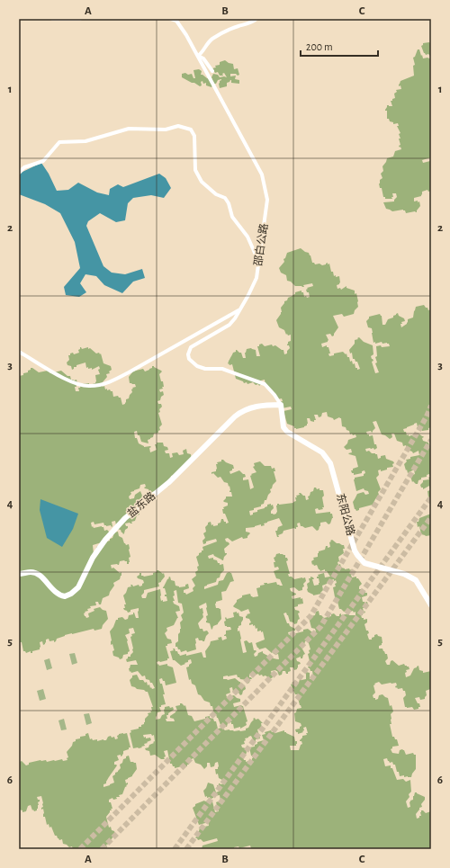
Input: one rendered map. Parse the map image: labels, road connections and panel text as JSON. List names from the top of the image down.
{
  "streets": {
    "highway": ["盐东路", "东阳公路"],
    "street": ["邵白公路"]
  },
  "crossings": [
    ["邵白公路", "盐东路"],
    ["邵白公路", "东阳公路"],
    ["盐东路", "东阳公路"]
  ],
  "scale_bar": "200 m",
  "grid": {
    "columns": ["A", "B", "C"],
    "rows": [
      "1",
      "2",
      "3",
      "4",
      "5",
      "6"
    ]
  }
}
